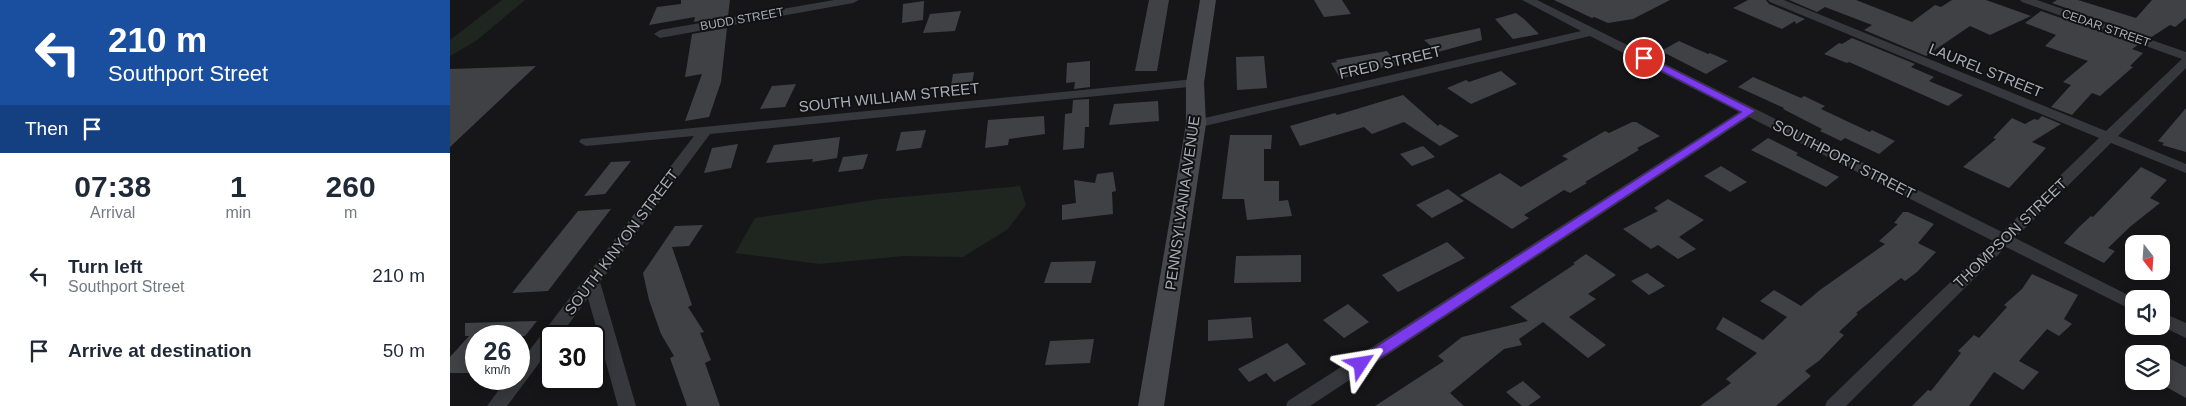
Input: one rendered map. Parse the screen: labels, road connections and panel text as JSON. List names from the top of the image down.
{
  "streets": {
    "main road": ["PENNSYLVANIA AVENUE"],
    "street": [
      "BUDD STREET",
      "CEDAR STREET",
      "FRED STREET",
      "LAUREL STREET",
      "SOUTH WILLIAM STREET",
      "SOUTHPORT STREET",
      "THOMPSON STREET",
      "SOUTH KINYON STREET"
    ]
  },
  "crossings": [
    ["FRED STREET", "SOUTHPORT STREET"],
    ["FRED STREET", "PENNSYLVANIA AVENUE"],
    ["LAUREL STREET", "THOMPSON STREET"],
    ["SOUTH WILLIAM STREET", "PENNSYLVANIA AVENUE"],
    ["SOUTH WILLIAM STREET", "SOUTH KINYON STREET"],
    ["SOUTHPORT STREET", "THOMPSON STREET"]
  ],
  "north": "bottom",
  "page": {
    "turn": ["210 m", "Southport Street"],
    "then": "Then",
    "eta": [
      "07:38",
      "Arrival",
      "1",
      "min",
      "260",
      "m"
    ],
    "list": [
      {
        "name": "Turn left",
        "note": "Southport Street",
        "value": "210 m"
      },
      {
        "name": "Arrive at destination",
        "value": "50 m"
      }
    ],
    "speed": "26 km/h",
    "limit": "30"
  }
}
